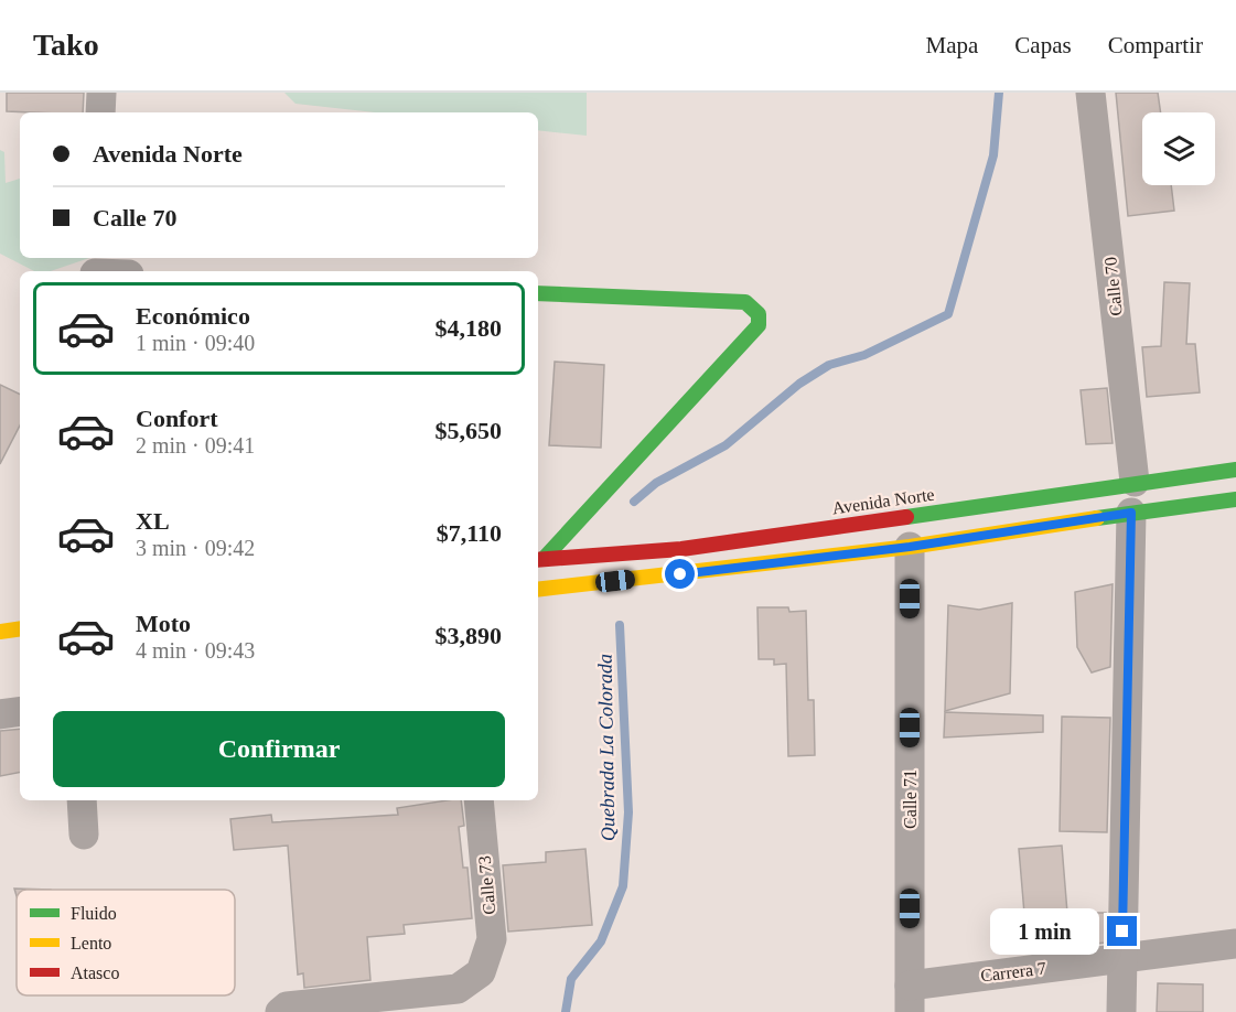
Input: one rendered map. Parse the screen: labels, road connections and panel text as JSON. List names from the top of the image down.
{
  "streets": {
    "main road": ["Avenida Norte"],
    "street": [
      "Calle 70",
      "Calle 71",
      "Calle 73",
      "Carrera 7"
    ]
  },
  "crossings": [
    ["Calle 70", "Avenida Norte"],
    ["Calle 71", "Carrera 7"]
  ],
  "water": ["Quebrada La Colorada"],
  "legend": ["Fluido", "Lento", "Atasco"],
  "page": {
    "header": "Tako",
    "nav": ["Mapa", "Capas", "Compartir"],
    "banner": ["Avenida Norte", "Calle 70"],
    "list": [
      {
        "name": "Económico",
        "note": "1 min · 09:40",
        "value": "$4,180"
      },
      {
        "name": "Confort",
        "note": "2 min · 09:41",
        "value": "$5,650"
      },
      {
        "name": "XL",
        "note": "3 min · 09:42",
        "value": "$7,110"
      },
      {
        "name": "Moto",
        "note": "4 min · 09:43",
        "value": "$3,890"
      }
    ],
    "buttons": "Confirmar",
    "bubble": "1 min"
  }
}
